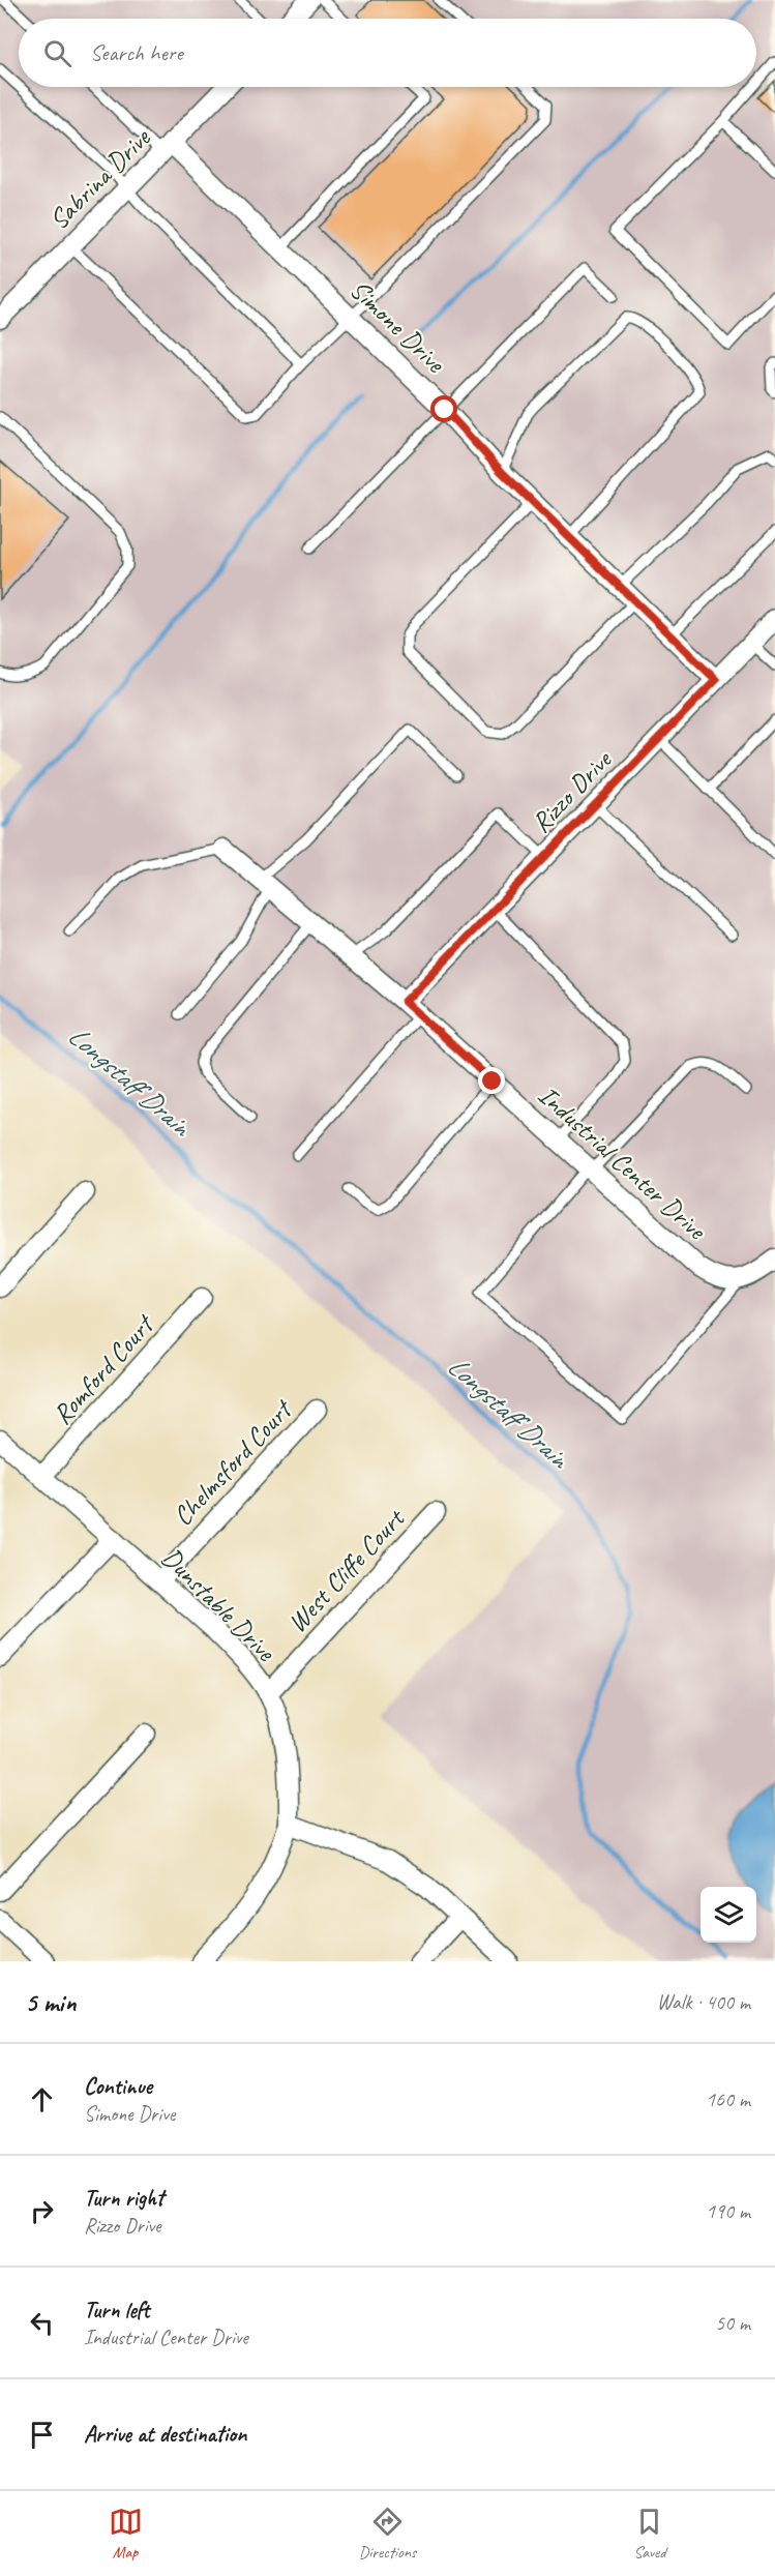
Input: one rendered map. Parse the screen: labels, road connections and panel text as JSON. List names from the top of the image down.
{
  "streets": {
    "street": [
      "Sabrina Drive",
      "Simone Drive",
      "Rizzo Drive",
      "Industrial Center Drive",
      "Romford Court",
      "Chelmsford Court",
      "West Cliffe Court",
      "Dunstable Drive"
    ]
  },
  "crossings": [
    ["Sabrina Drive", "Simone Drive"],
    ["Simone Drive", "Rizzo Drive"],
    ["Rizzo Drive", "Industrial Center Drive"],
    ["Romford Court", "Dunstable Drive"],
    ["Chelmsford Court", "Dunstable Drive"],
    ["West Cliffe Court", "Dunstable Drive"]
  ],
  "water": ["Longstaff Drain"],
  "page": {
    "search": "Search here",
    "heading": ["5 min", "Walk · 400 m"],
    "list": [
      ["Continue", "Simone Drive", "160 m"],
      ["Turn right", "Rizzo Drive", "190 m"],
      ["Turn left", "Industrial Center Drive", "50 m"],
      "Arrive at destination"
    ],
    "nav": ["Map", "Directions", "Saved"]
  }
}
